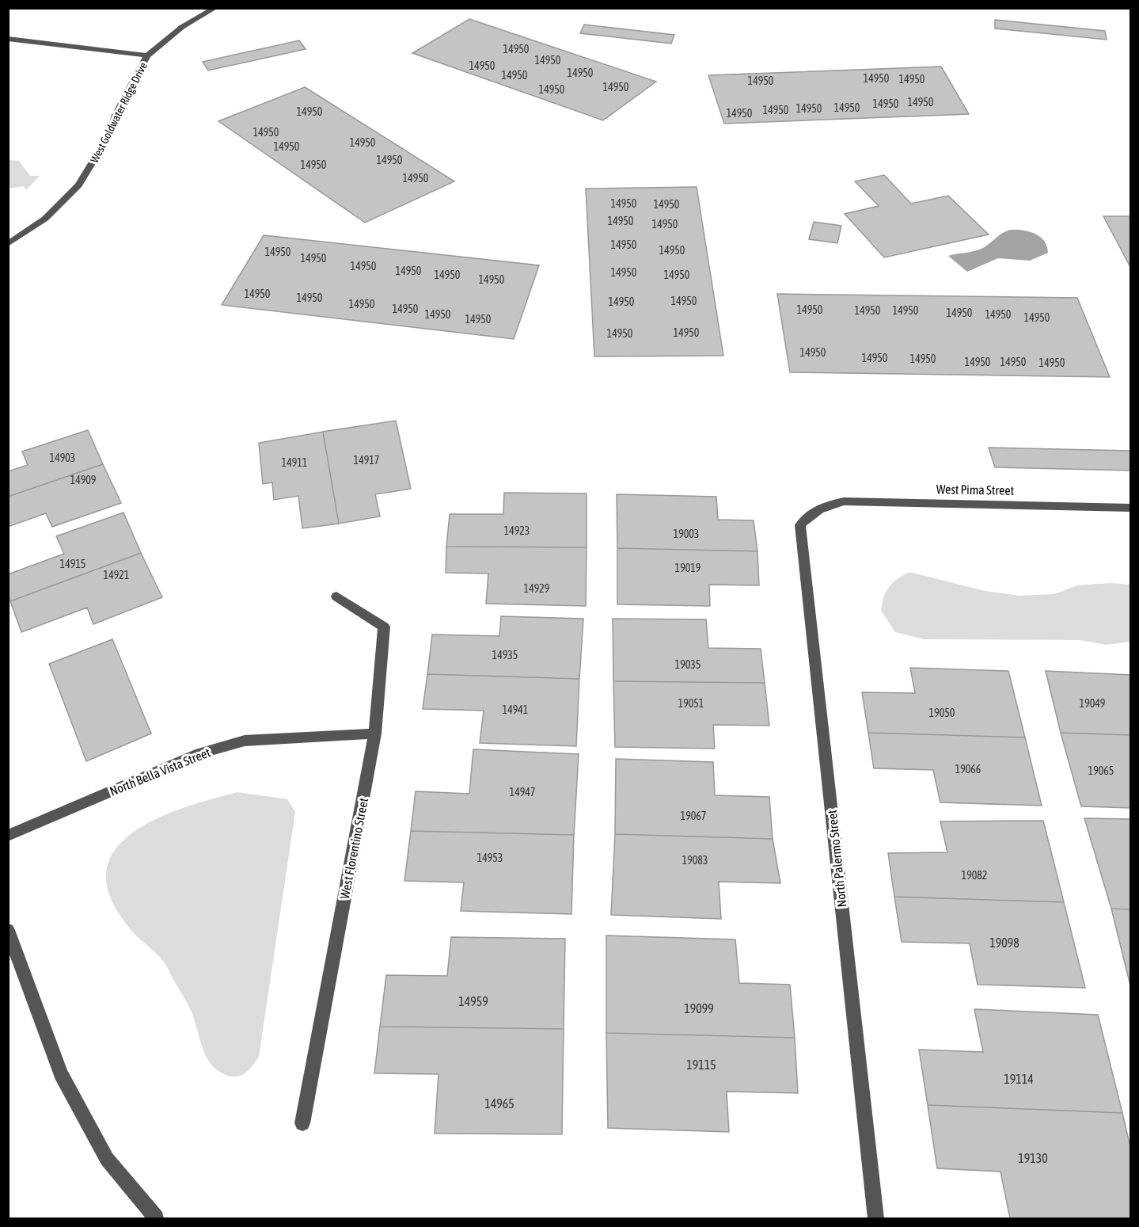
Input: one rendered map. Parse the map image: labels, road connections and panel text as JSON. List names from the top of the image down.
{
  "streets": {
    "street": [
      "West Goldwater Ridge Drive",
      "West Pima Street",
      "North Bella Vista Street",
      "West Florentino Street",
      "North Palermo Street"
    ]
  },
  "crossings": [
    ["West Pima Street", "North Palermo Street"],
    ["North Bella Vista Street", "West Florentino Street"]
  ],
  "house_numbers": [
    "14950",
    "14950",
    "14950",
    "14950",
    "14950",
    "14950",
    "14950",
    "14950",
    "14950",
    "14950",
    "14950",
    "14950",
    "14950",
    "14950",
    "14950",
    "14950",
    "14950",
    "14950",
    "14950",
    "14950",
    "14950",
    "14950",
    "14950",
    "14950",
    "14950",
    "14950",
    "14950",
    "14950",
    "14950",
    "14950",
    "14950",
    "14950",
    "14950",
    "14950",
    "14950",
    "14950",
    "14950",
    "14950",
    "14950",
    "14950",
    "14950",
    "14950",
    "14950",
    "14950",
    "14950",
    "14950",
    "14950",
    "14950",
    "14950",
    "14950",
    "14950",
    "14950",
    "14950",
    "14950",
    "14950",
    "14950",
    "14950",
    "14950",
    "14950",
    "14903",
    "14917",
    "14911",
    "14909",
    "14923",
    "19003",
    "14915",
    "19019",
    "14921",
    "14929",
    "14935",
    "19035",
    "19051",
    "19049",
    "14941",
    "19050",
    "19066",
    "19065",
    "14947",
    "19067",
    "14953",
    "19083",
    "19082",
    "19098",
    "14959",
    "19099",
    "19115",
    "19114",
    "14965",
    "19130"
  ]
}
